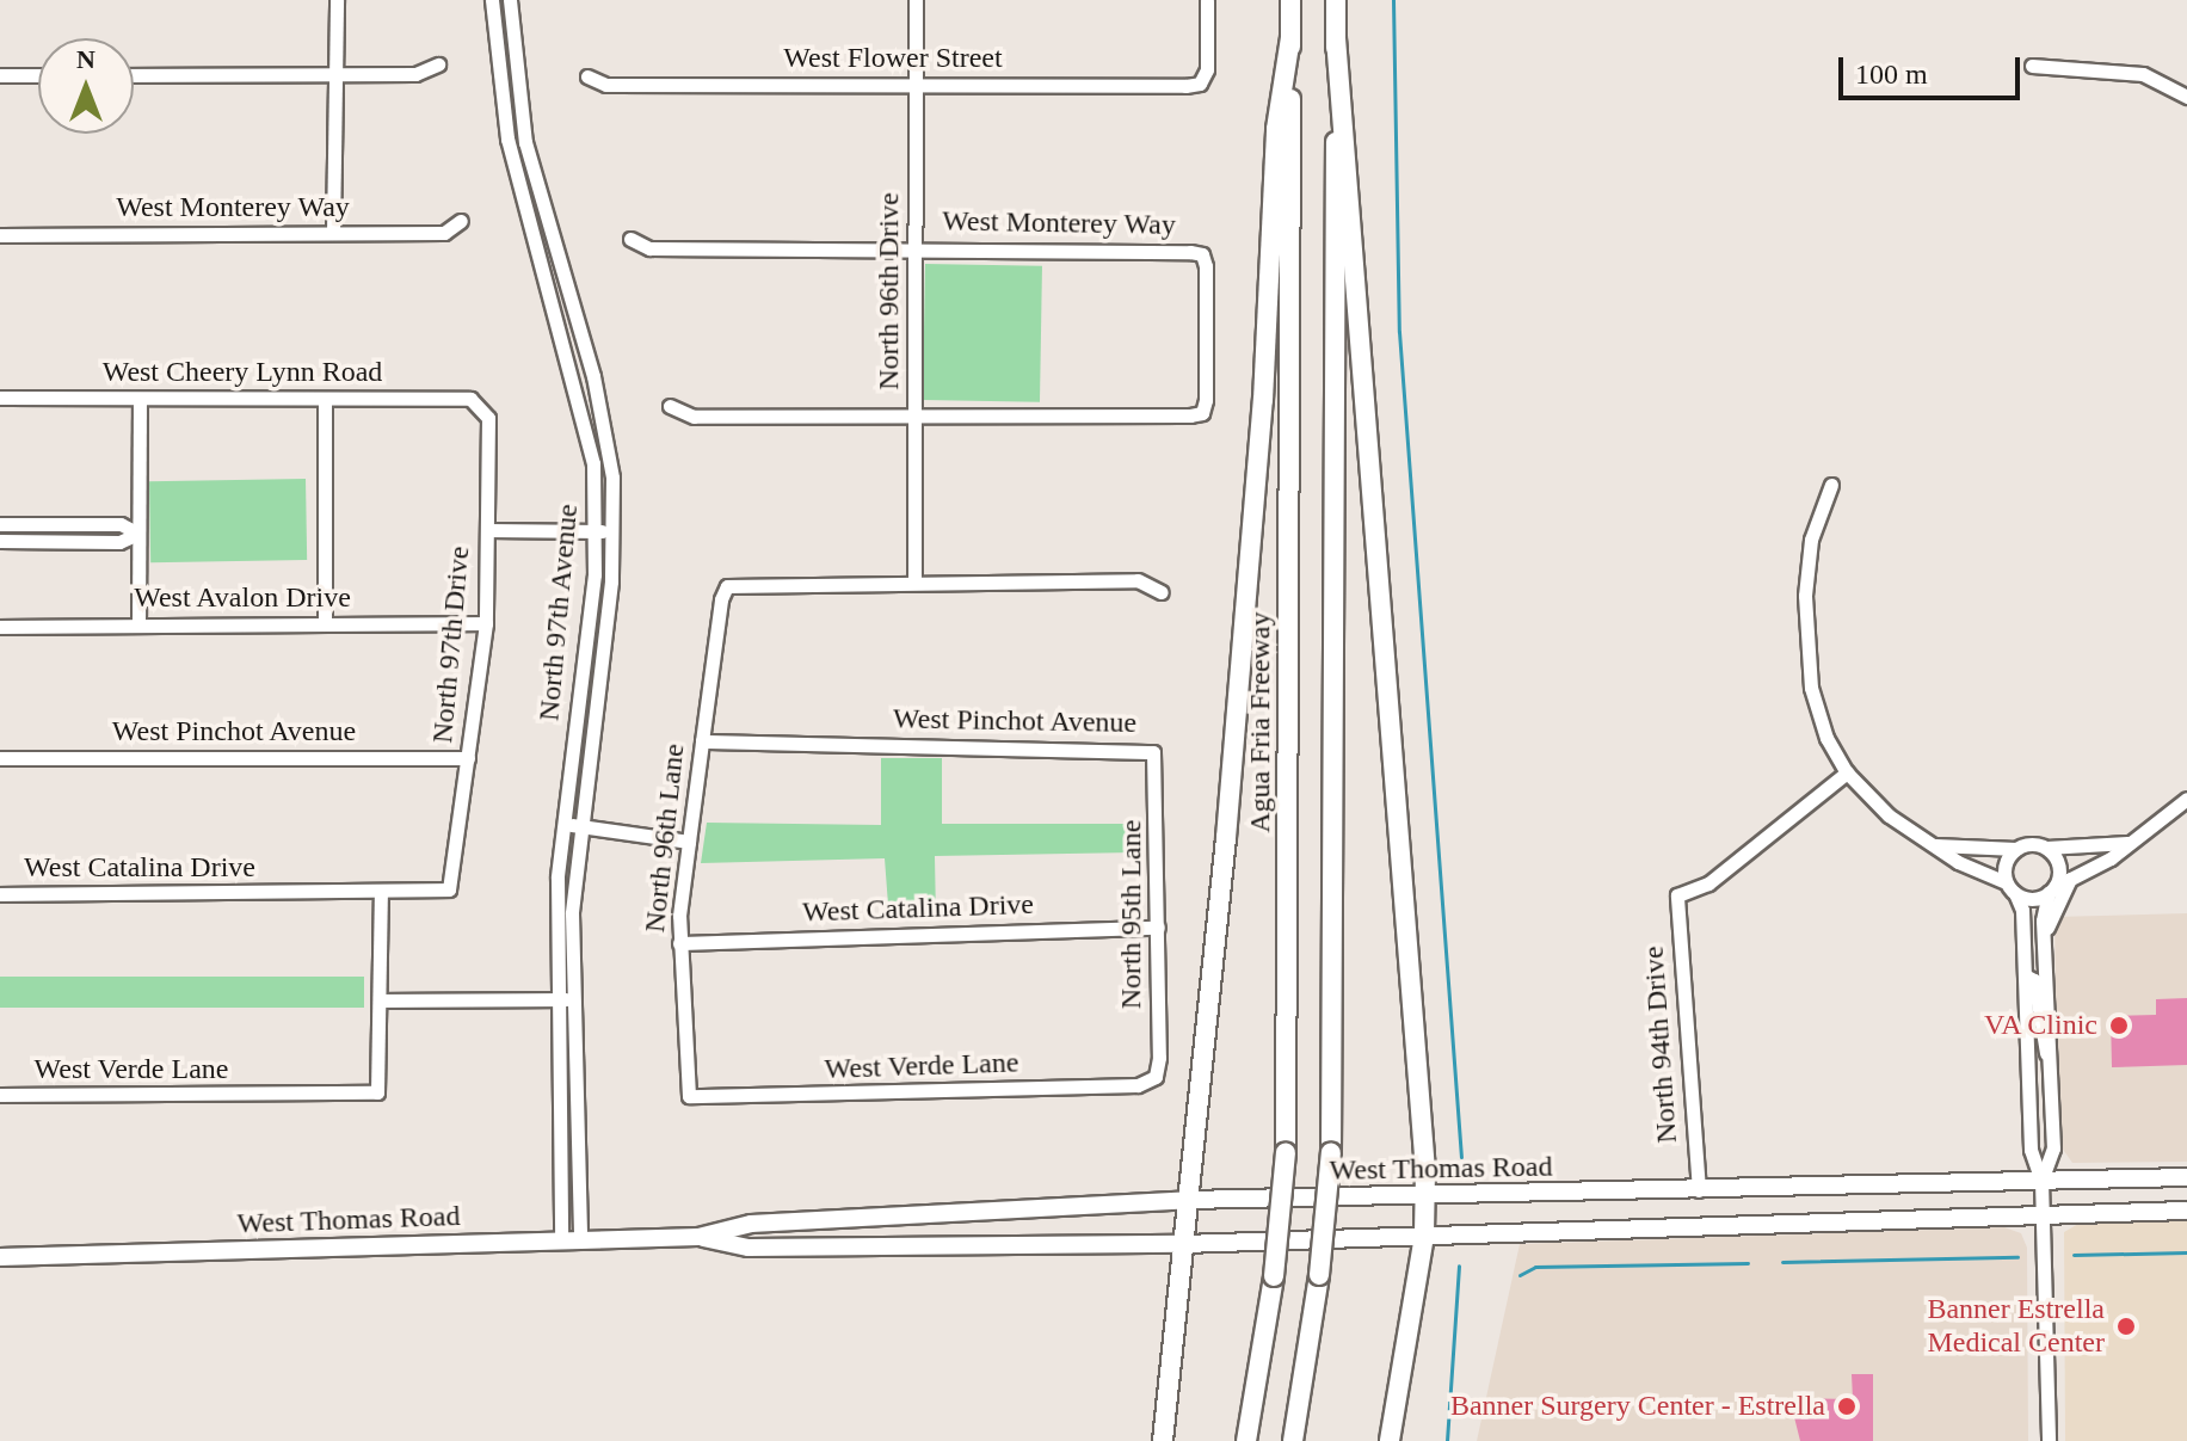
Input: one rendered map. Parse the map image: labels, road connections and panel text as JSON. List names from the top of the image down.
{
  "streets": {
    "highway": ["Agua Fria Freeway"],
    "main road": ["West Thomas Road"],
    "street": [
      "West Flower Street",
      "West Monterey Way",
      "North 96th Drive",
      "West Cheery Lynn Road",
      "West Avalon Drive",
      "North 97th Avenue",
      "North 97th Drive",
      "West Pinchot Avenue",
      "North 96th Lane",
      "West Catalina Drive",
      "North 95th Lane",
      "North 94th Drive",
      "West Verde Lane"
    ]
  },
  "crossings": [
    ["West Flower Street", "North 96th Drive"],
    ["West Monterey Way", "North 96th Drive"],
    ["North 96th Drive", "North 96th Lane"],
    ["West Cheery Lynn Road", "North 97th Drive"],
    ["West Avalon Drive", "North 97th Drive"],
    ["North 97th Avenue", "West Thomas Road"],
    ["North 97th Drive", "West Pinchot Avenue"],
    ["North 97th Drive", "West Catalina Drive"],
    ["West Pinchot Avenue", "North 96th Lane"],
    ["West Pinchot Avenue", "North 95th Lane"],
    ["North 96th Lane", "West Catalina Drive"],
    ["North 96th Lane", "West Verde Lane"],
    ["West Catalina Drive", "North 95th Lane"],
    ["North 95th Lane", "West Verde Lane"],
    ["North 94th Drive", "West Thomas Road"]
  ],
  "places": ["VA Clinic", "Banner Estrella Medical Center", "Banner Surgery Center - Estrella"],
  "scale_bar": "100 m",
  "north": "top"
}
